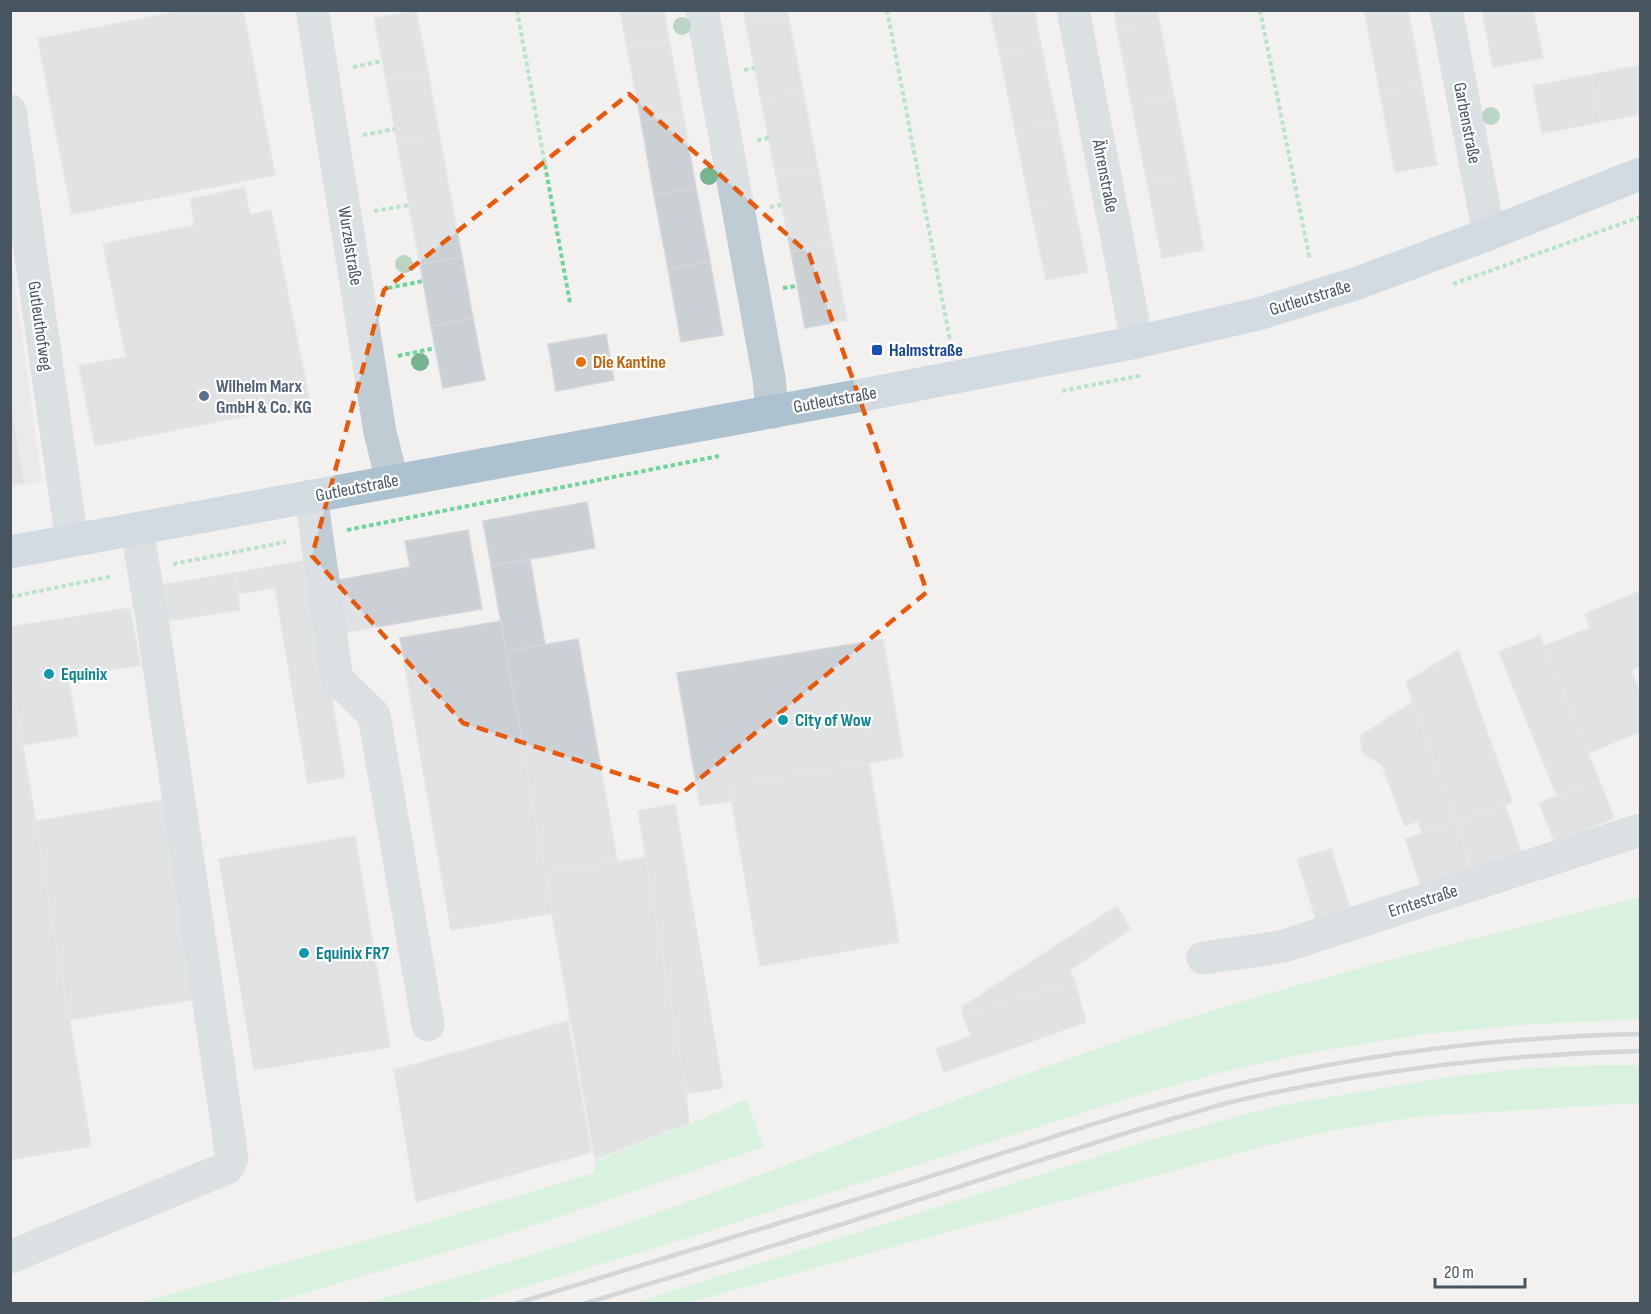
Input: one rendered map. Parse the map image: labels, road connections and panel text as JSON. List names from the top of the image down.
{
  "streets": {
    "main road": ["Gutleutstraße"],
    "street": [
      "Garbenstraße",
      "Ährenstraße",
      "Wurzelstraße",
      "Gutleuthofweg",
      "Erntestraße"
    ]
  },
  "crossings": [
    ["Garbenstraße", "Gutleutstraße"],
    ["Ährenstraße", "Gutleutstraße"],
    ["Wurzelstraße", "Gutleutstraße"],
    ["Gutleutstraße", "Gutleuthofweg"]
  ],
  "places": {
    "transit": ["Halmstraße"],
    "other": [
      "Die Kantine",
      "Wilhelm Marx GmbH & Co. KG",
      "Equinix",
      "City of Wow",
      "Equinix FR7"
    ]
  },
  "scale_bar": "20 m"
}
